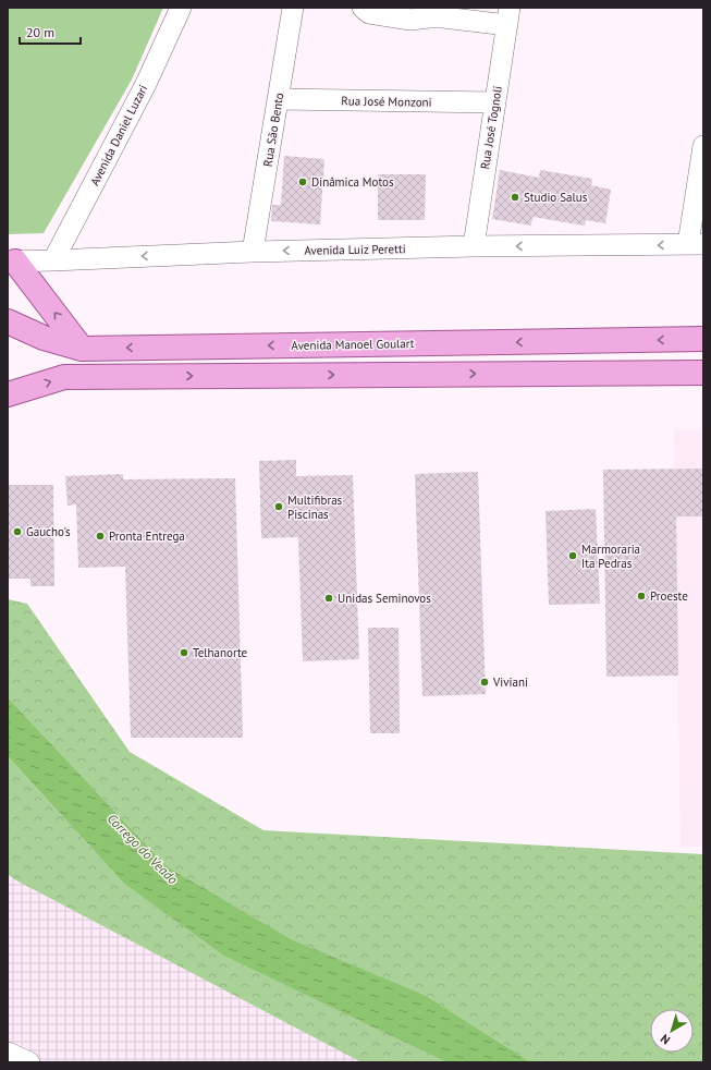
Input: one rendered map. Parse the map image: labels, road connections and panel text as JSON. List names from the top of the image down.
{
  "streets": {
    "main road": ["Avenida Manoel Goulart"],
    "street": [
      "Rua José Monzoni",
      "Rua José Tognoli",
      "Rua São Bento",
      "Avenida Daniel Luzari",
      "Avenida Luiz Peretti"
    ]
  },
  "crossings": [
    ["Rua José Monzoni", "Rua José Tognoli"],
    ["Rua José Monzoni", "Rua São Bento"],
    ["Rua José Tognoli", "Avenida Luiz Peretti"],
    ["Rua São Bento", "Avenida Luiz Peretti"],
    ["Avenida Daniel Luzari", "Avenida Luiz Peretti"]
  ],
  "one_way": ["Avenida Luiz Peretti"],
  "water": ["Corrego do Veado"],
  "places": [
    "Dinâmica Motos",
    "Studio Salus",
    "Multifibras Piscinas",
    "Gaucho's",
    "Pronta Entrega",
    "Marmoraria Ita Pedras",
    "Proeste",
    "Unidas Seminovos",
    "Telhanorte",
    "Viviani"
  ],
  "scale_bar": "20 m",
  "north": "bottom left"
}
